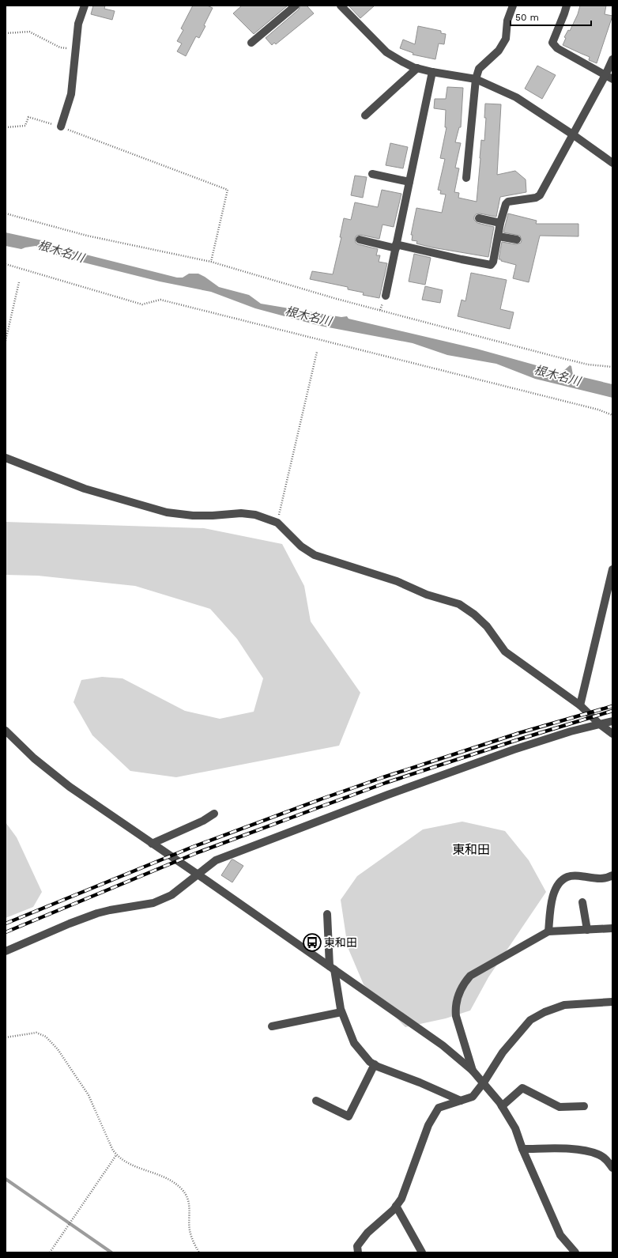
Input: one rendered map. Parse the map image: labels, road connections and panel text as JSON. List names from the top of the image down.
{
  "districts": ["東和田"],
  "water": ["根木名川"],
  "places": {
    "bus stop": ["東和田"]
  },
  "scale_bar": "50 m"
}
